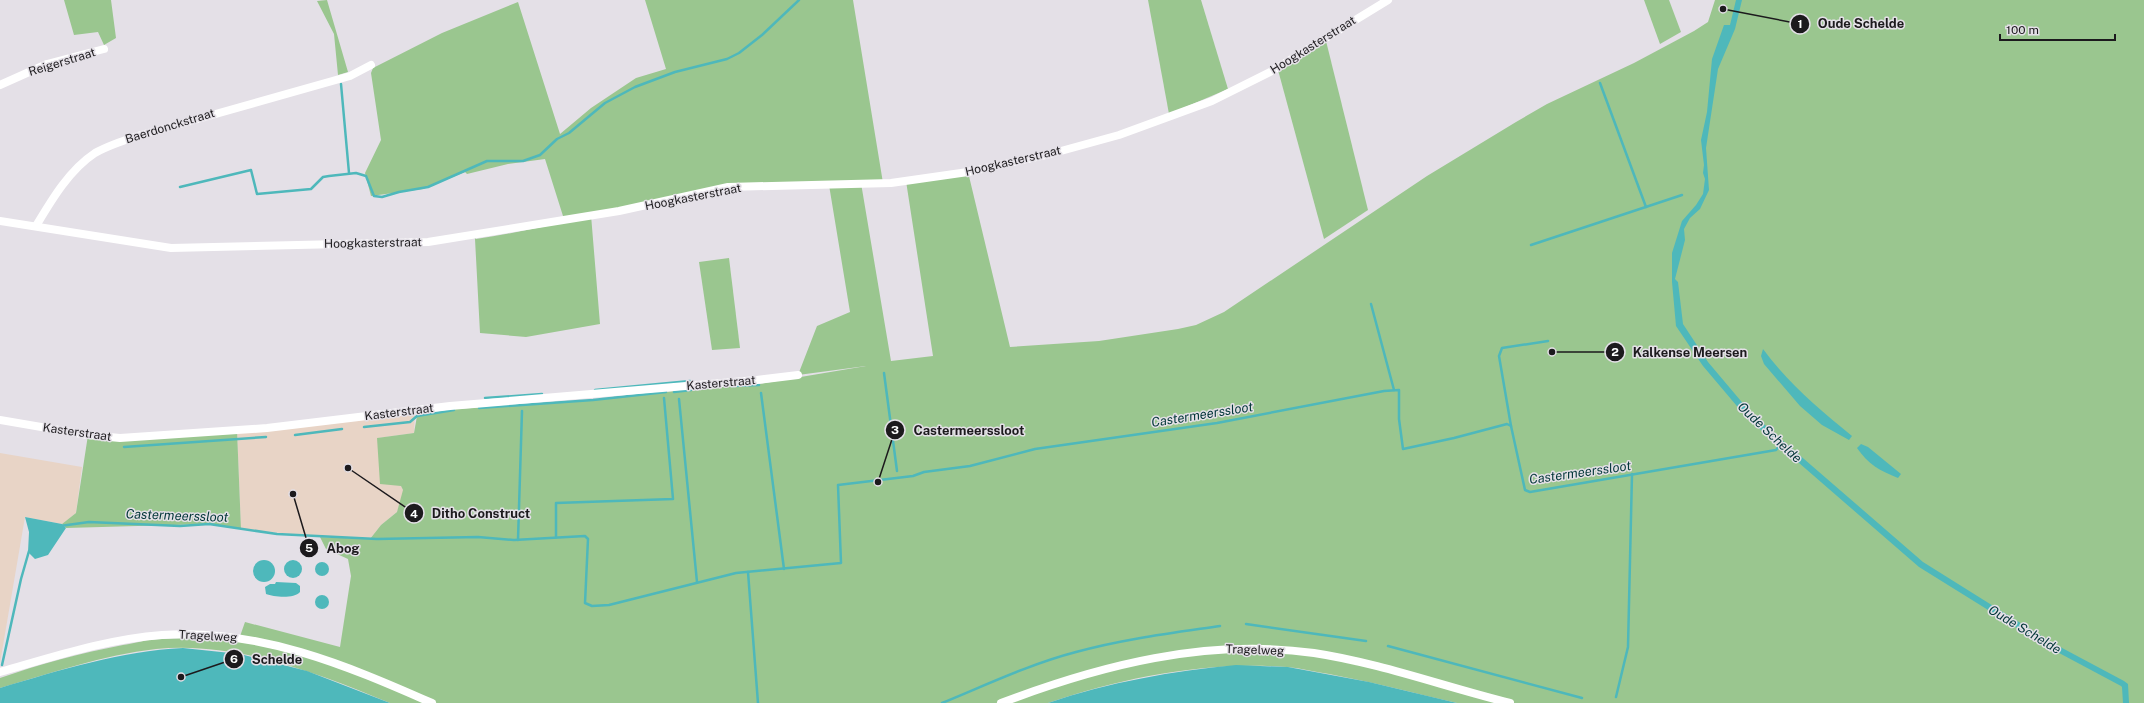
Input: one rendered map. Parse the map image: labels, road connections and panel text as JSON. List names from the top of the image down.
{
  "streets": {
    "street": [
      "Hoogkasterstraat",
      "Reigerstraat",
      "Baerdonckstraat",
      "Kasterstraat",
      "Tragelweg"
    ]
  },
  "crossings": [
    ["Hoogkasterstraat", "Baerdonckstraat"]
  ],
  "water": ["Castermeerssloot", "Oude Schelde"],
  "places": [
    "Oude Schelde",
    "Kalkense Meersen",
    "Ditho Construct",
    "Castermeerssloot",
    "Abog",
    "Schelde"
  ],
  "scale_bar": "100 m"
}
